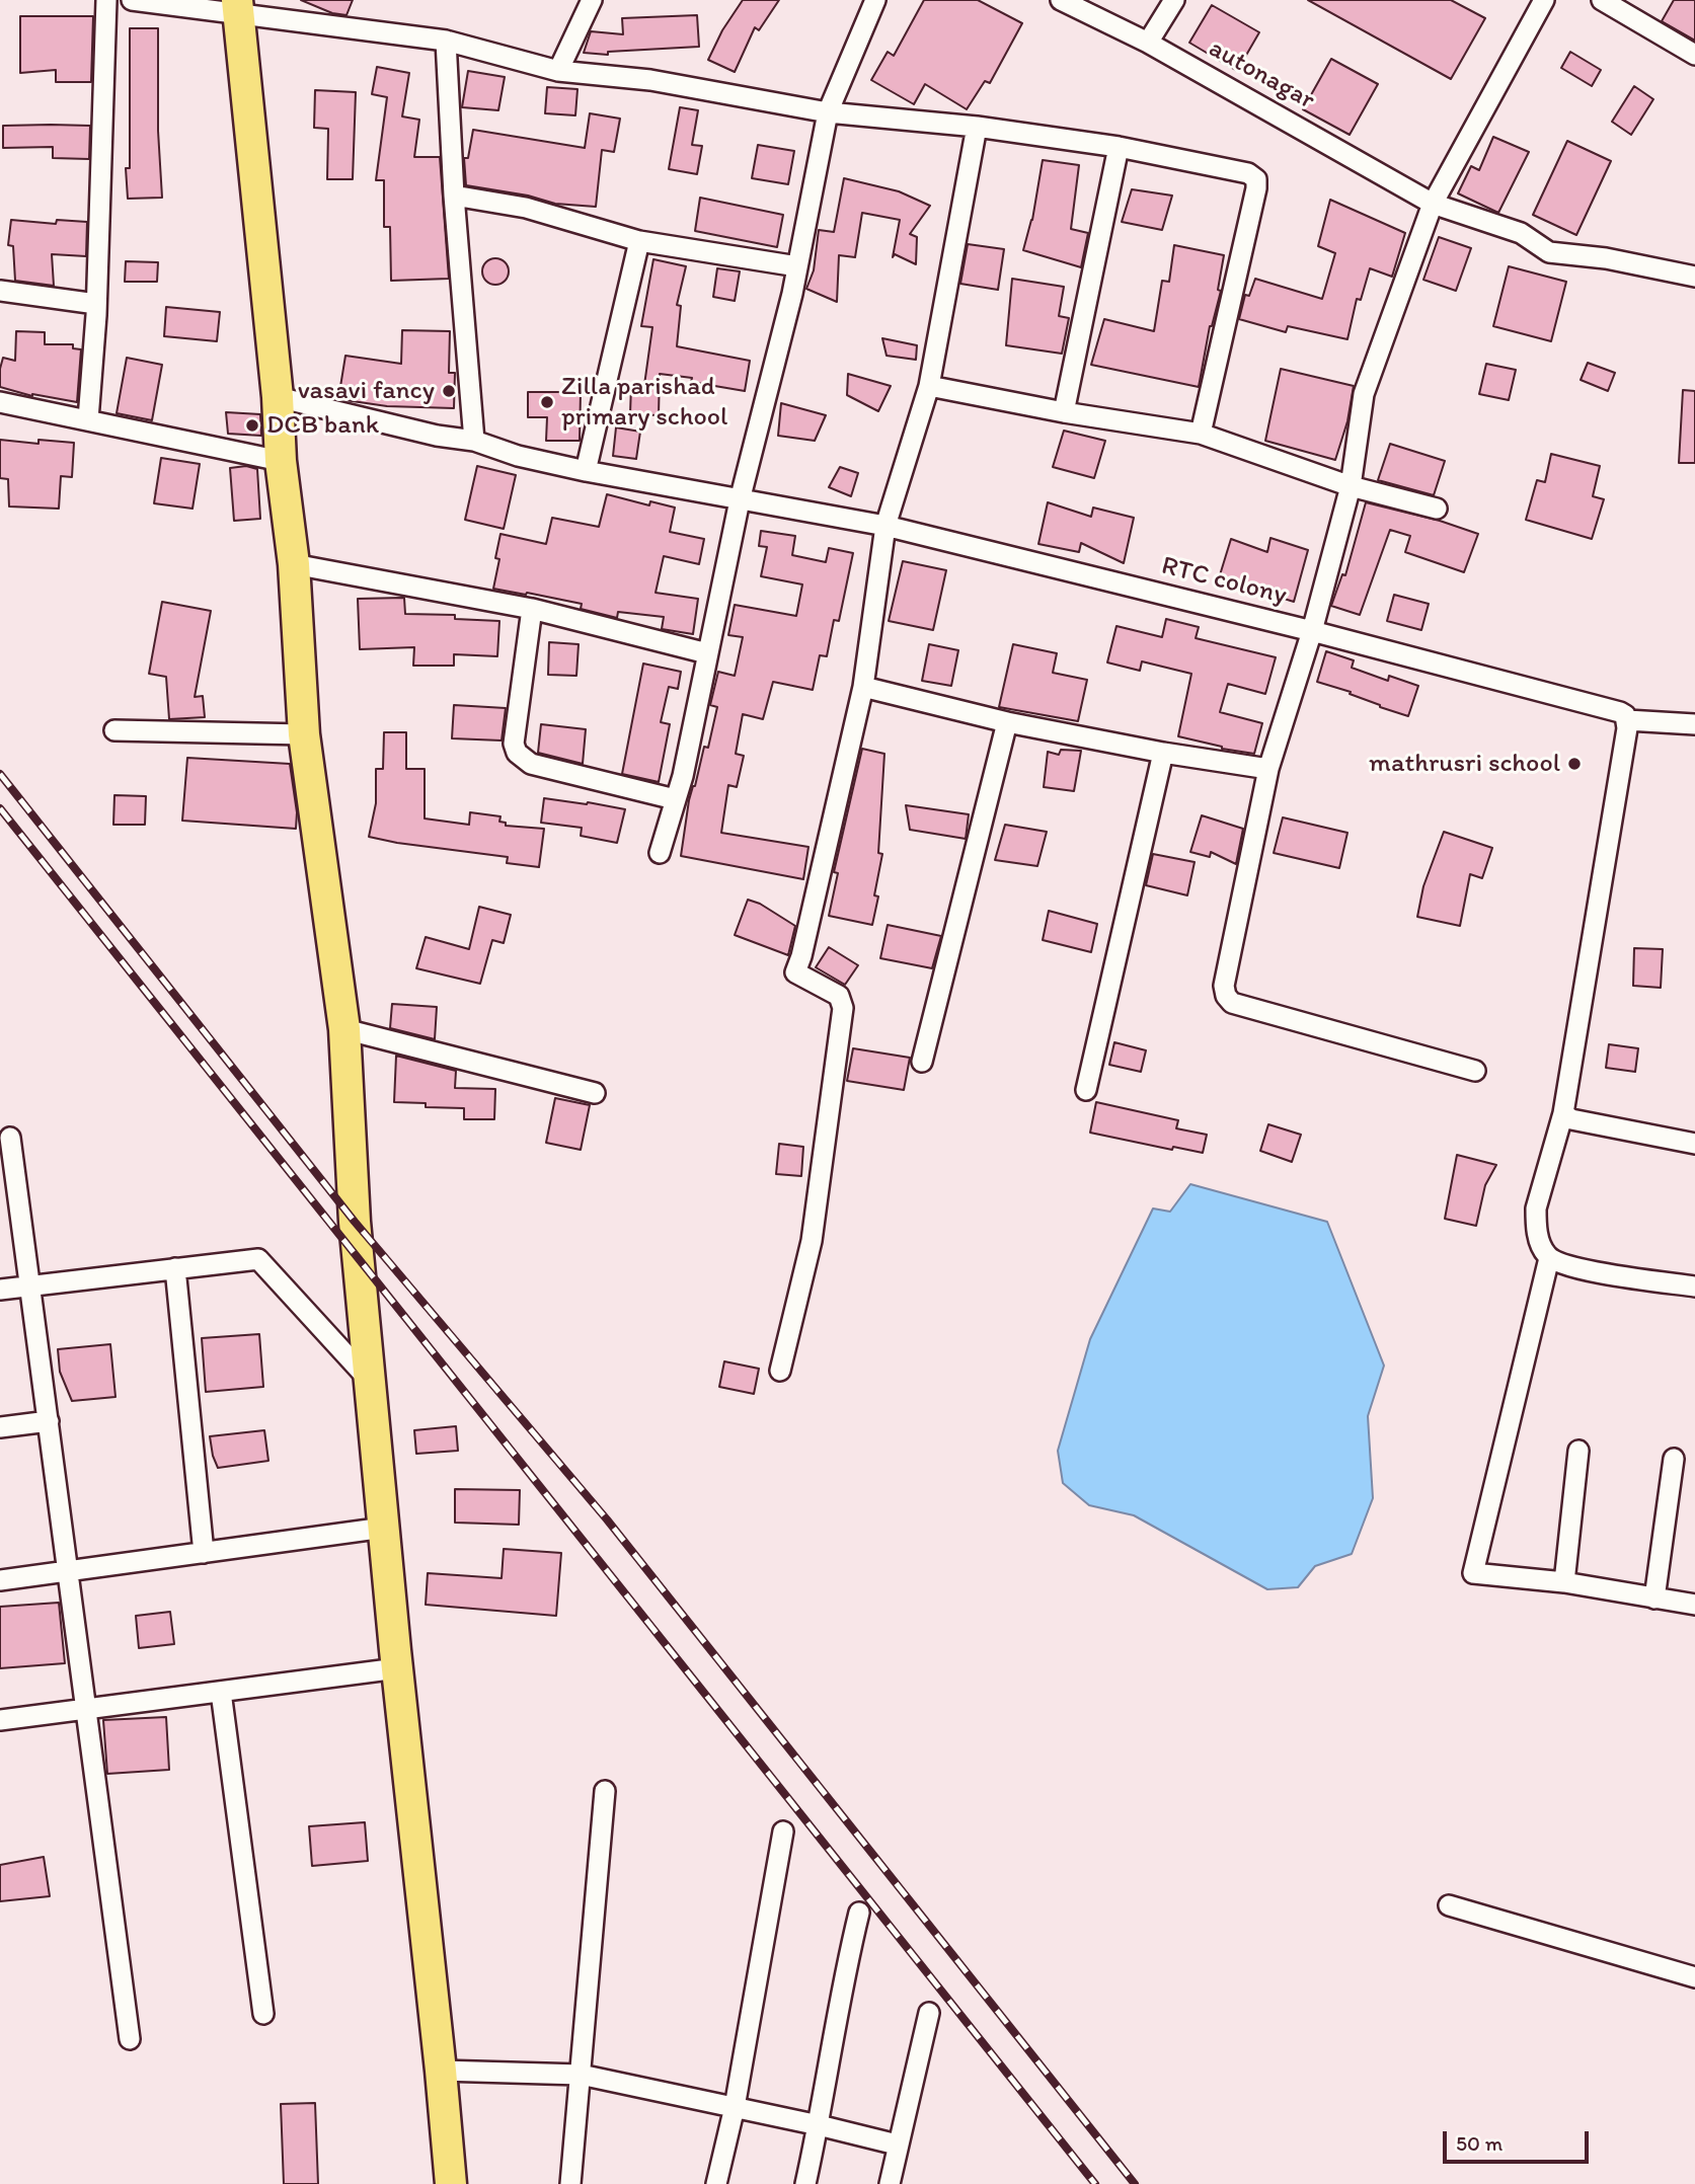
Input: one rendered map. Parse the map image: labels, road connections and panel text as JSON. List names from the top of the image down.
{
  "streets": {
    "street": ["autonagar", "RTC colony"]
  },
  "places": [
    "vasavi fancy",
    "Zilla parishad primary school",
    "DCB bank",
    "mathrusri school"
  ],
  "scale_bar": "50 m"
}
